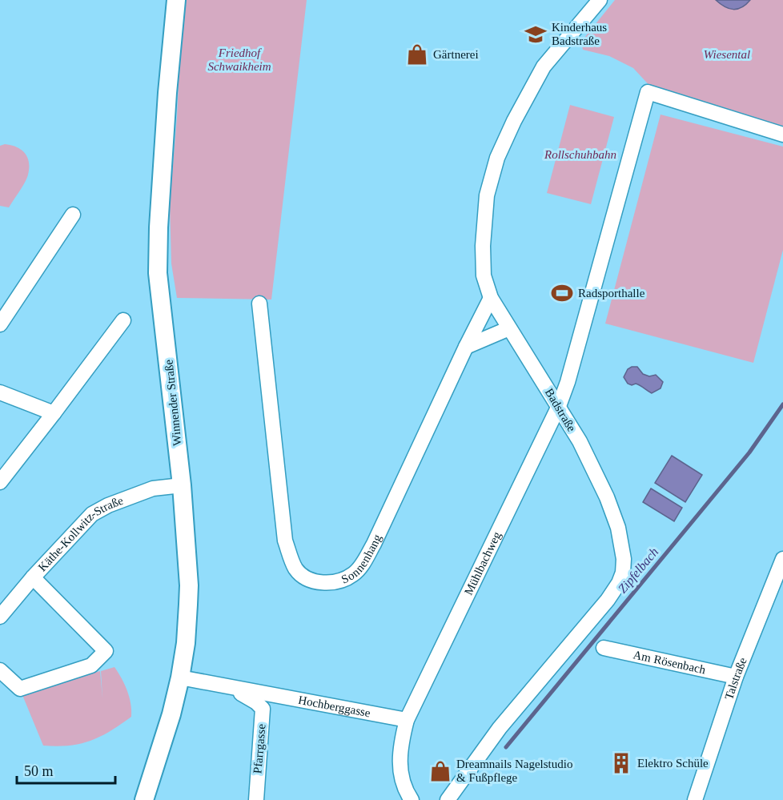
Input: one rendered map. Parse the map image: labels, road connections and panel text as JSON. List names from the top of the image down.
{
  "streets": {
    "main road": ["Winnender Straße"],
    "street": [
      "Badstraße",
      "Käthe-Kollwitz-Straße",
      "Sonnenhang",
      "Mühlbachweg",
      "Am Rösenbach",
      "Talstraße",
      "Hochberggasse",
      "Pfarrgasse"
    ]
  },
  "crossings": [
    ["Winnender Straße", "Käthe-Kollwitz-Straße"],
    ["Winnender Straße", "Hochberggasse"],
    ["Badstraße", "Sonnenhang"],
    ["Badstraße", "Mühlbachweg"],
    ["Mühlbachweg", "Hochberggasse"],
    ["Am Rösenbach", "Talstraße"],
    ["Hochberggasse", "Pfarrgasse"]
  ],
  "water": ["Zipfelbach"],
  "parks": ["Friedhof Schwaikheim", "Wiesental", "Rollschuhbahn"],
  "places": {
    "school or university": ["Kinderhaus Badstraße"],
    "shop": ["Gärtnerei", "Dreamnails Nagelstudio & Fußpflege"],
    "sports": ["Radsporthalle"],
    "building": ["Elektro Schüle"]
  },
  "scale_bar": "50 m"
}
